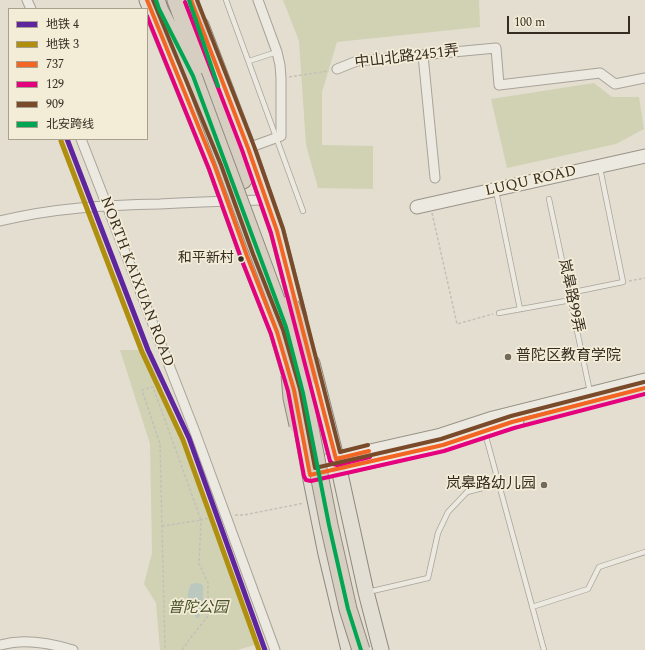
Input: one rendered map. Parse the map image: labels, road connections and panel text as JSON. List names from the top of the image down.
{
  "streets": {
    "main road": ["LUQU ROAD"],
    "street": ["中山北路2451弄", "NORTH KAIXUAN ROAD"],
    "lane": ["岚皋路99弄"]
  },
  "parks": ["普陀公园"],
  "places": ["和平新村", "普陀区教育学院", "岚皋路幼儿园"],
  "lines": [
    "transit line 737",
    "transit line 909",
    "transit line 北安跨线",
    "transit line 129",
    "metro line 4",
    "metro line 3"
  ],
  "legend": [
    "地铁 4",
    "地铁 3",
    "737",
    "129",
    "909",
    "北安跨线"
  ],
  "scale_bar": "100 m"
}
